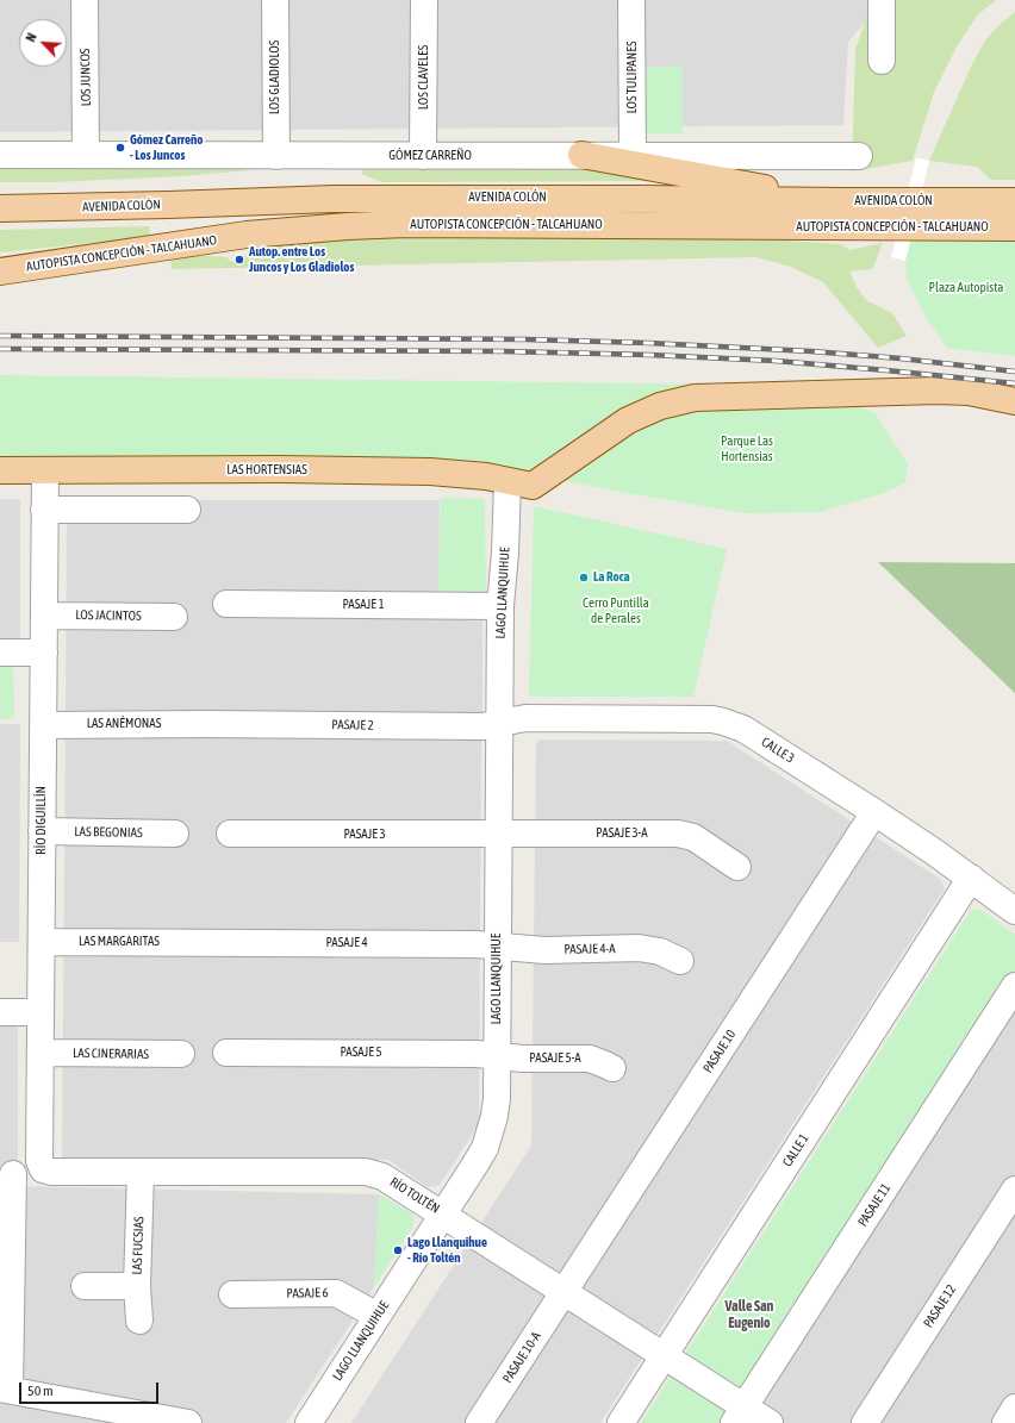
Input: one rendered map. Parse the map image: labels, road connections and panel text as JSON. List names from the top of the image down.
{
  "streets": {
    "main road": ["AVENIDA COLÓN", "AUTOPISTA CONCEPCIÓN - TALCAHUANO", "LAS HORTENSIAS"],
    "street": [
      "LOS JUNCOS",
      "LOS GLADIOLOS",
      "LOS CLAVELES",
      "LOS TULIPANES",
      "GÓMEZ CARREÑO",
      "LAGO LLANQUIHUE",
      "PASAJE 1",
      "LOS JACINTOS",
      "LAS ANÉMONAS",
      "PASAJE 2",
      "CALLE 3",
      "RÍO DIGUILLÍN",
      "LAS BEGONIAS",
      "PASAJE 3-A",
      "PASAJE 3",
      "LAS MARGARITAS",
      "PASAJE 4",
      "PASAJE 4-A",
      "PASAJE 10",
      "PASAJE 5",
      "LAS CINERARIAS",
      "PASAJE 5-A",
      "CALLE 1",
      "RÍO TOLTÉN",
      "PASAJE 11",
      "LAS FUCSIAS",
      "PASAJE 6",
      "PASAJE 12",
      "PASAJE 10-A"
    ]
  },
  "crossings": [
    ["LOS JUNCOS", "GÓMEZ CARREÑO"],
    ["LOS GLADIOLOS", "GÓMEZ CARREÑO"],
    ["LOS CLAVELES", "GÓMEZ CARREÑO"],
    ["LOS TULIPANES", "GÓMEZ CARREÑO"],
    ["LAS HORTENSIAS", "LAGO LLANQUIHUE"],
    ["LAS HORTENSIAS", "RÍO DIGUILLÍN"],
    ["LAGO LLANQUIHUE", "PASAJE 1"],
    ["LAGO LLANQUIHUE", "PASAJE 2"],
    ["LAGO LLANQUIHUE", "CALLE 3"],
    ["LAGO LLANQUIHUE", "PASAJE 3-A"],
    ["LAGO LLANQUIHUE", "PASAJE 3"],
    ["LAGO LLANQUIHUE", "PASAJE 4"],
    ["LAGO LLANQUIHUE", "PASAJE 4-A"],
    ["LAGO LLANQUIHUE", "PASAJE 5"],
    ["LAGO LLANQUIHUE", "PASAJE 5-A"],
    ["LAGO LLANQUIHUE", "RÍO TOLTÉN"],
    ["LAGO LLANQUIHUE", "PASAJE 6"],
    ["LOS JACINTOS", "RÍO DIGUILLÍN"],
    ["LAS ANÉMONAS", "PASAJE 2"],
    ["LAS ANÉMONAS", "RÍO DIGUILLÍN"],
    ["PASAJE 2", "CALLE 3"],
    ["CALLE 3", "PASAJE 10"],
    ["CALLE 3", "CALLE 1"],
    ["RÍO DIGUILLÍN", "LAS BEGONIAS"],
    ["RÍO DIGUILLÍN", "LAS MARGARITAS"],
    ["RÍO DIGUILLÍN", "LAS CINERARIAS"],
    ["RÍO DIGUILLÍN", "RÍO TOLTÉN"],
    ["PASAJE 3-A", "PASAJE 3"],
    ["LAS MARGARITAS", "PASAJE 4"],
    ["PASAJE 4", "PASAJE 4-A"],
    ["PASAJE 10", "RÍO TOLTÉN"],
    ["PASAJE 10", "PASAJE 10-A"],
    ["PASAJE 5", "PASAJE 5-A"],
    ["CALLE 1", "RÍO TOLTÉN"],
    ["RÍO TOLTÉN", "PASAJE 11"],
    ["RÍO TOLTÉN", "LAS FUCSIAS"],
    ["RÍO TOLTÉN", "PASAJE 10-A"]
  ],
  "districts": ["Valle San Eugenio"],
  "parks": ["Plaza Autopista", "Parque Las Hortensias", "Cerro Puntilla de Perales"],
  "places": [
    "Gómez Carreño - Los Juncos",
    "Autop. entre Los Juncos y Los Gladiolos",
    "La Roca",
    "Lago Llanquihue - Río Toltén"
  ],
  "scale_bar": "50 m",
  "north": "top left"
}
